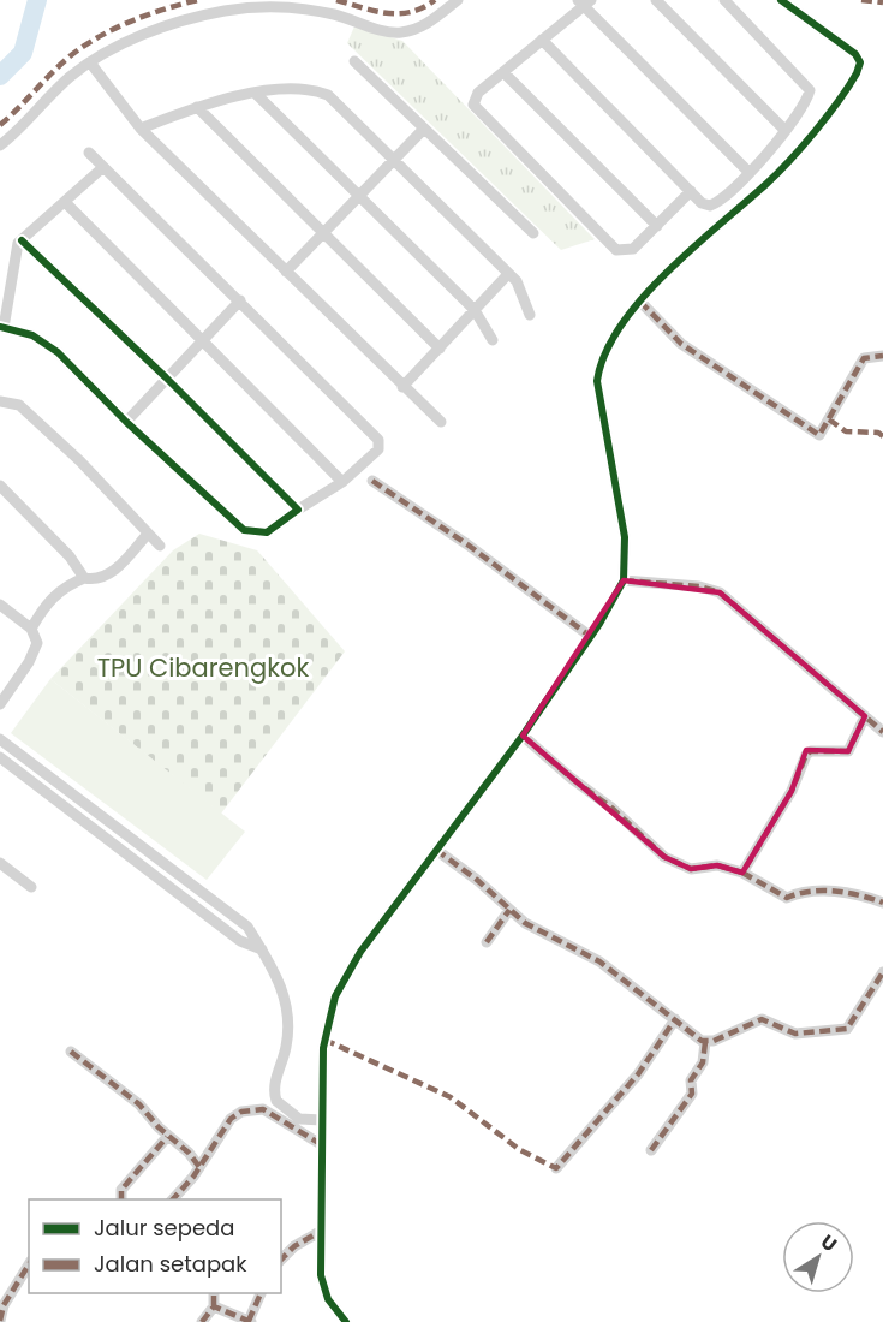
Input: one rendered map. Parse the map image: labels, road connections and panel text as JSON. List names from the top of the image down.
{
  "parks": ["TPU Cibarengkok"],
  "legend": ["Jalur sepeda", "Jalan setapak"],
  "north": "top right"
}
